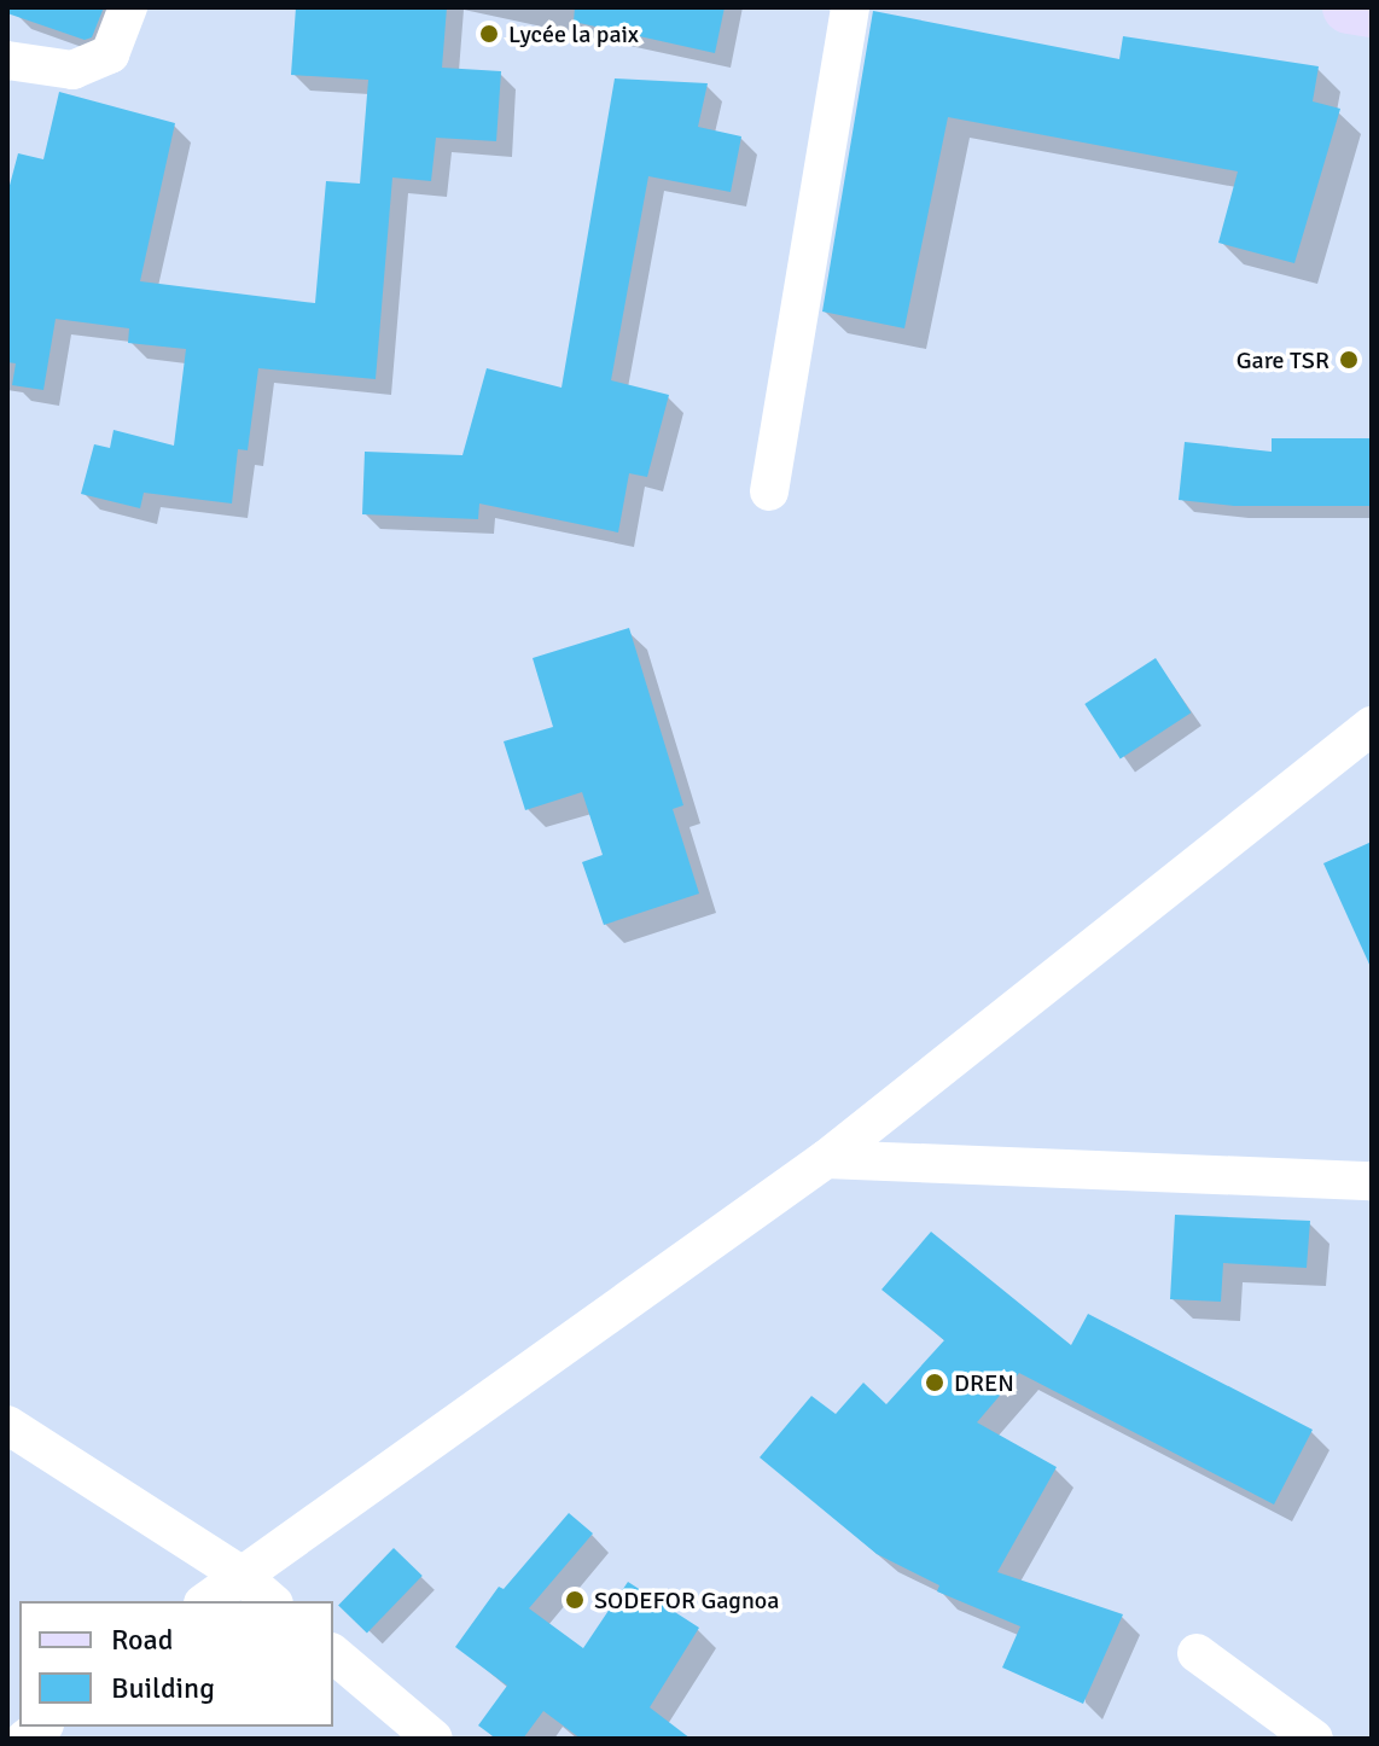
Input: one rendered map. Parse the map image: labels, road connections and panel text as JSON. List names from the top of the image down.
{
  "places": [
    "Lycée la paix",
    "Gare TSR",
    "DREN",
    "SODEFOR Gagnoa"
  ],
  "legend": ["Road", "Building"]
}
